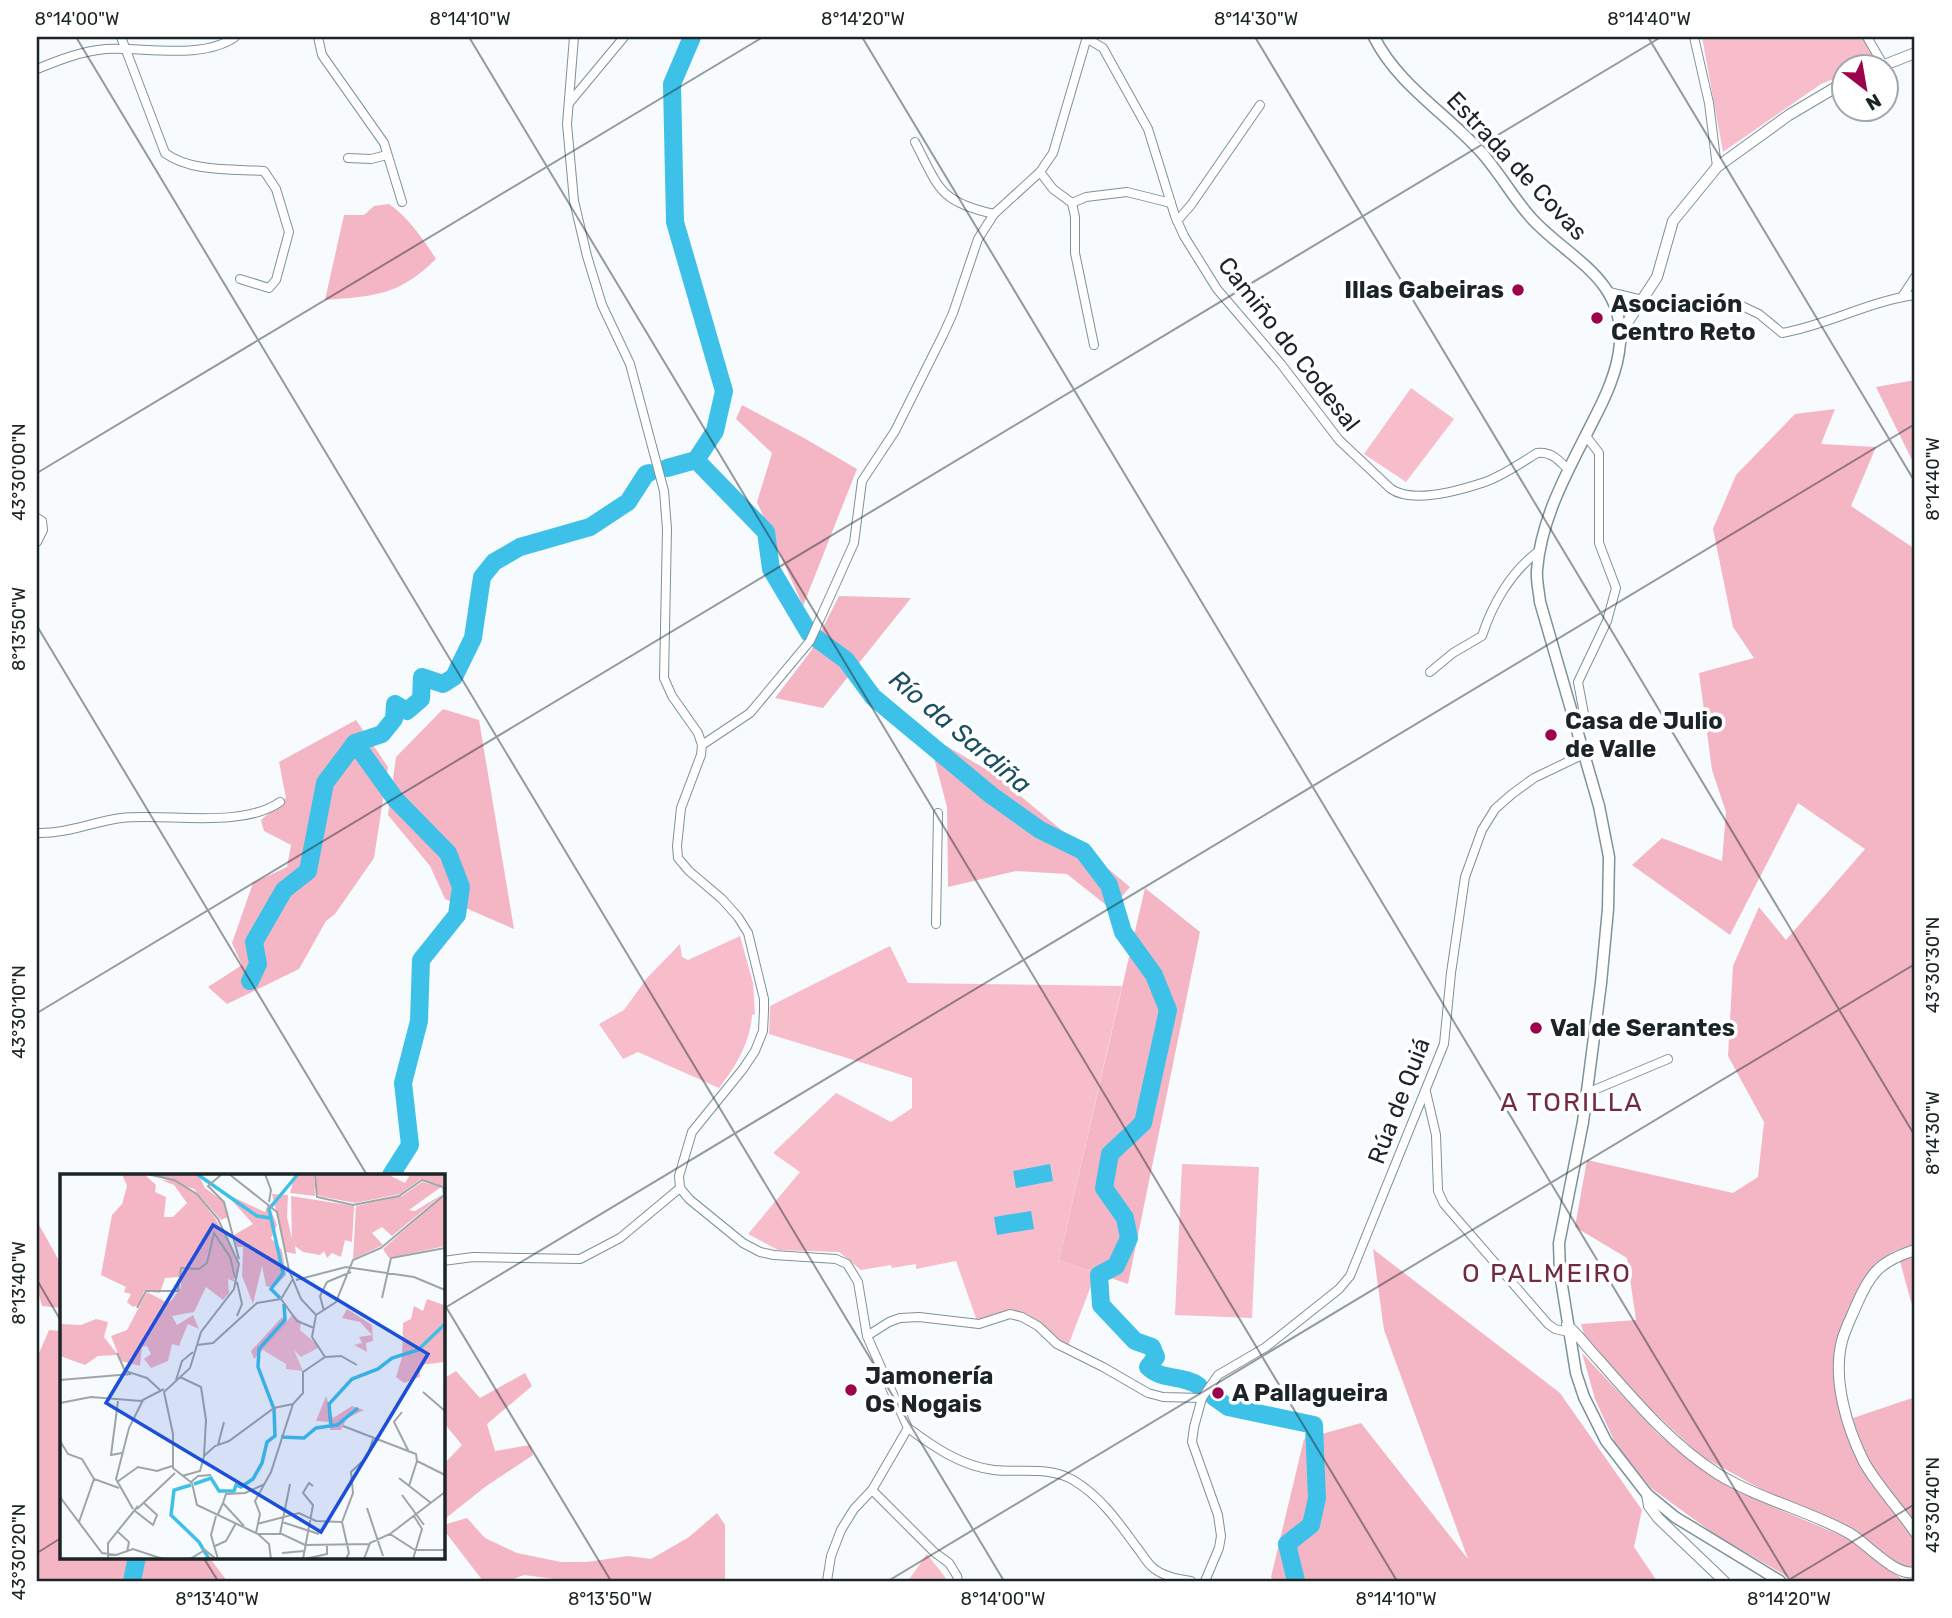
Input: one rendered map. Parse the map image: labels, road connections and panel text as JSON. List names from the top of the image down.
{
  "streets": {
    "main road": ["Estrada de Covas"],
    "street": ["Camiño do Codesal", "Rúa de Quiá"]
  },
  "crossings": [
    ["Estrada de Covas", "Camiño do Codesal"],
    ["Estrada de Covas", "Rúa de Quiá"]
  ],
  "districts": ["A TORILLA", "O PALMEIRO"],
  "water": ["Río da Sardiña"],
  "places": [
    "Illas Gabeiras",
    "Asociación Centro Reto",
    "Casa de Julio de Valle",
    "Val de Serantes",
    "Jamonería Os Nogais",
    "A Pallagueira"
  ],
  "north": "bottom right",
  "coordinates": [
    "8°14'00\"W",
    "8°14'10\"W",
    "8°14'20\"W",
    "8°14'30\"W",
    "8°14'40\"W",
    "43°30'00\"N",
    "8°13'50\"W",
    "43°30'30\"N",
    "43°30'10\"N",
    "8°13'40\"W",
    "43°30'40\"N",
    "43°30'20\"N"
  ]
}
